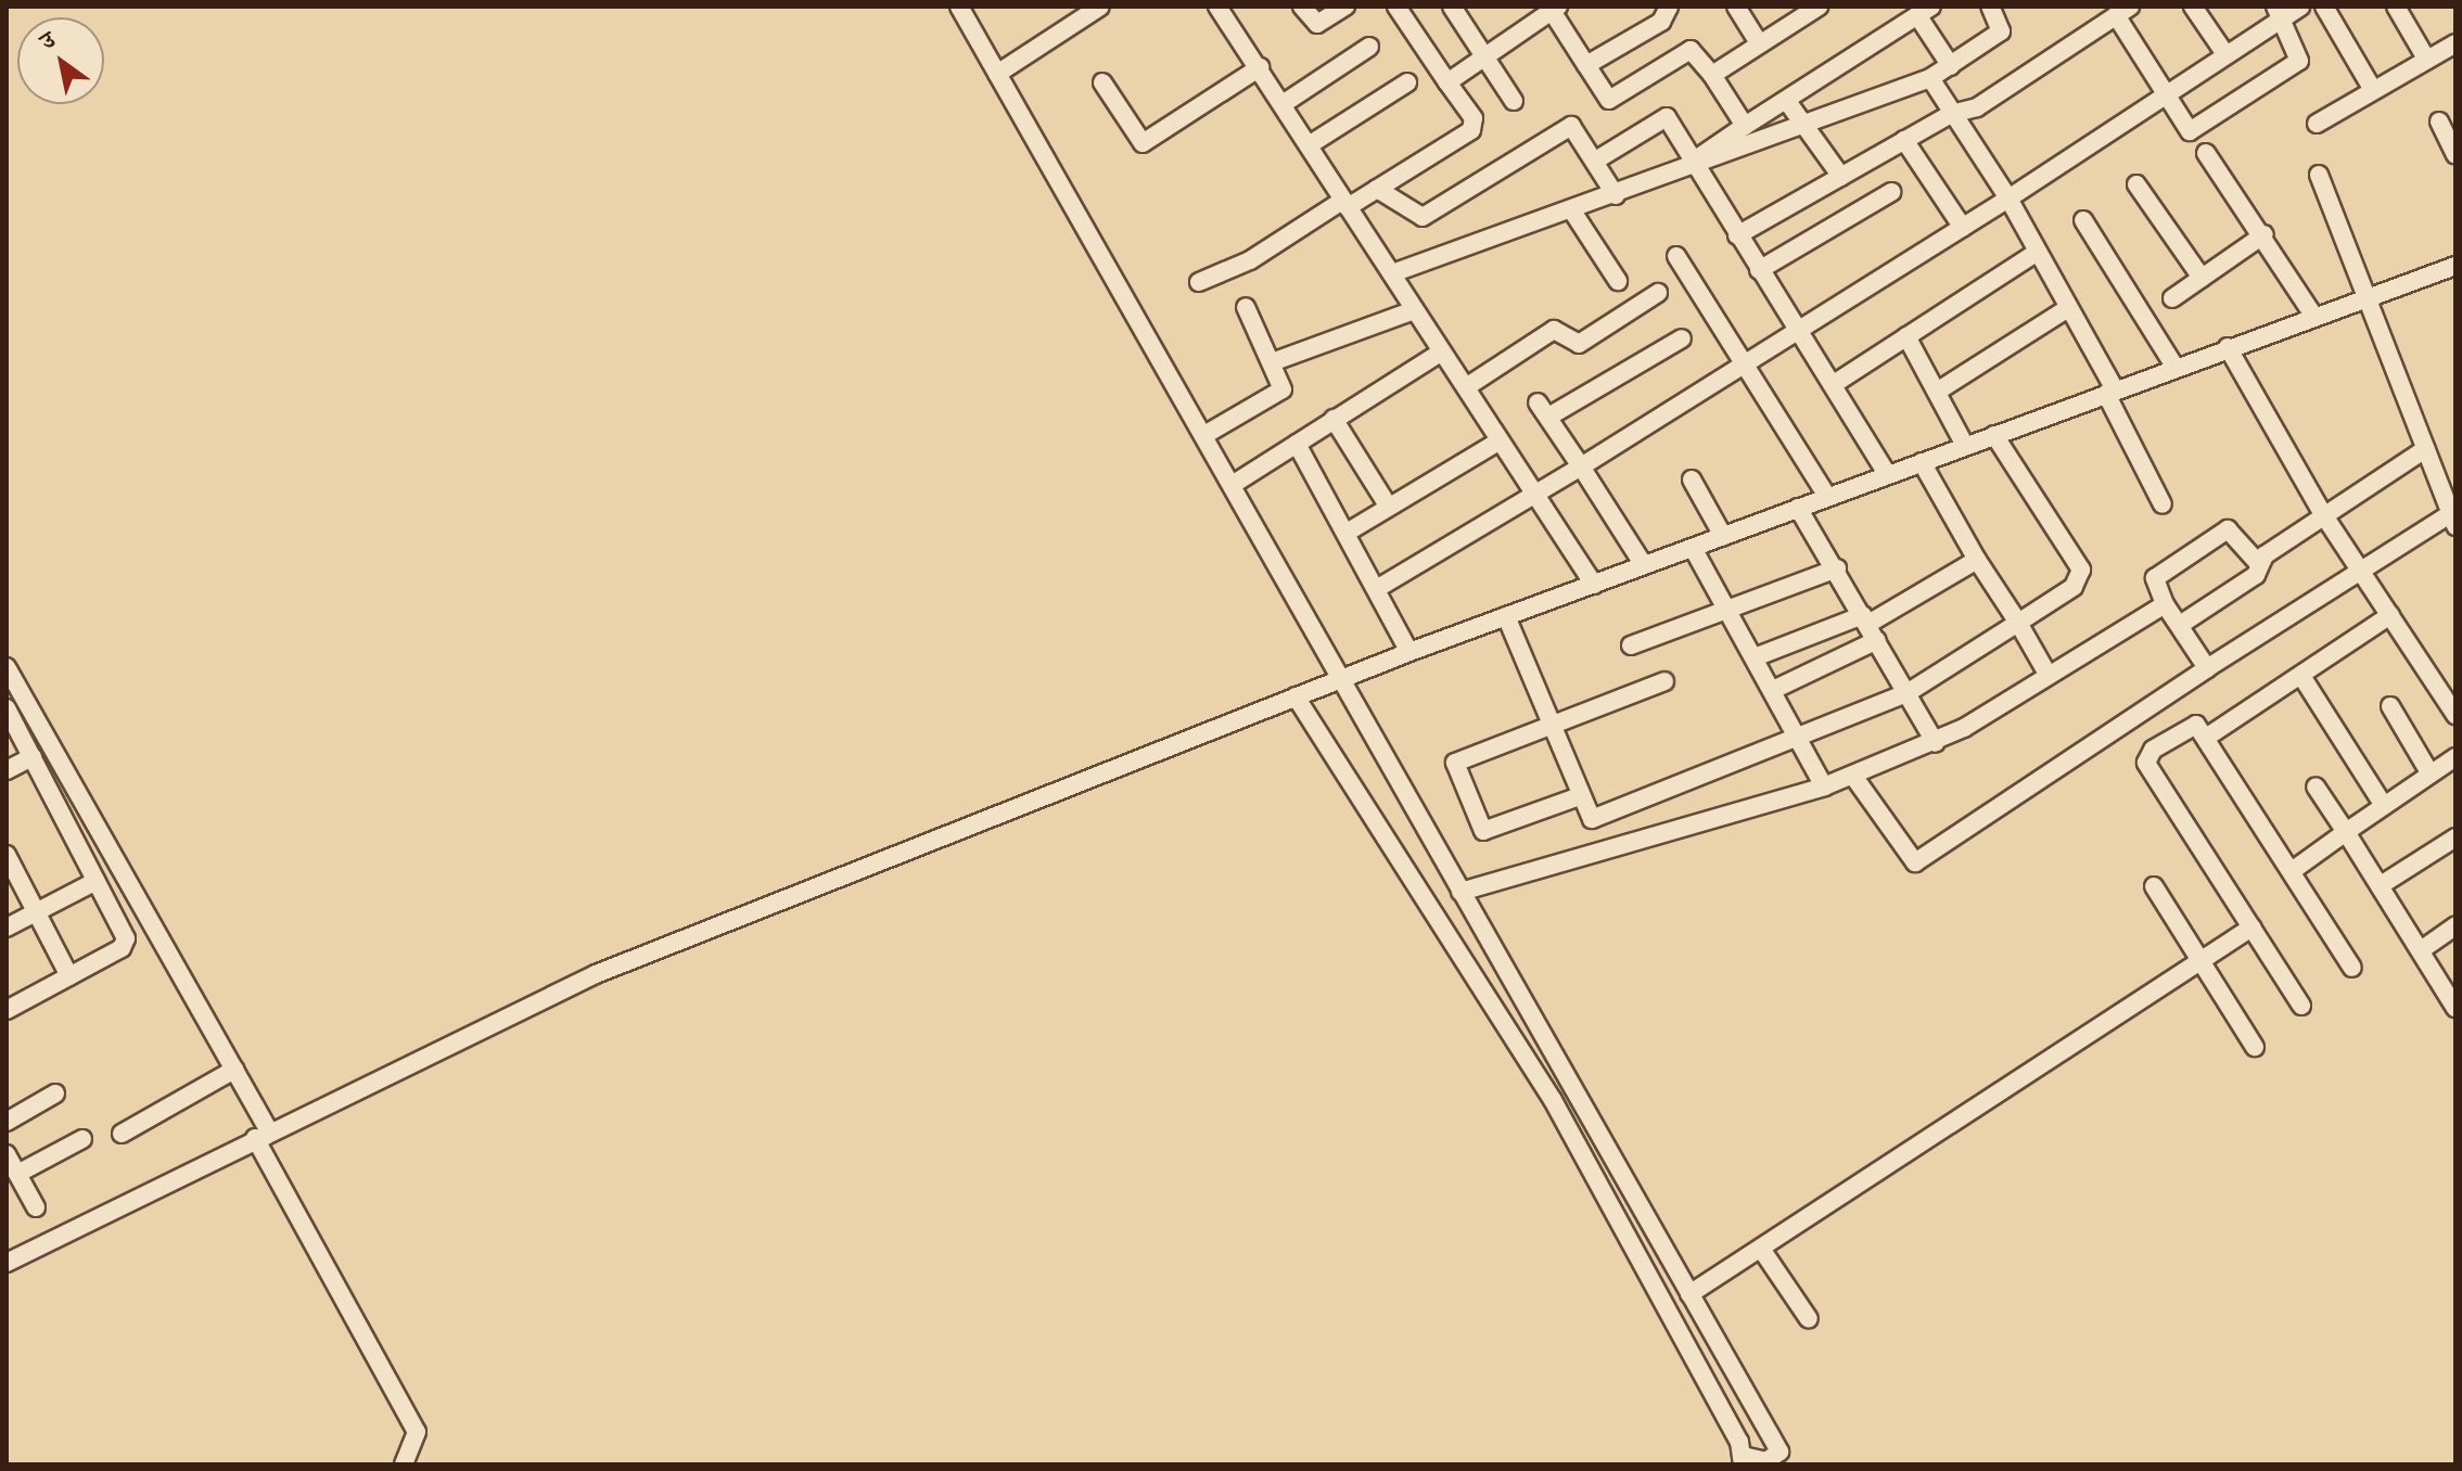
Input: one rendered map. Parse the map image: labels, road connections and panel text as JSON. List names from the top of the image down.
{
  "north": "top left"
}
